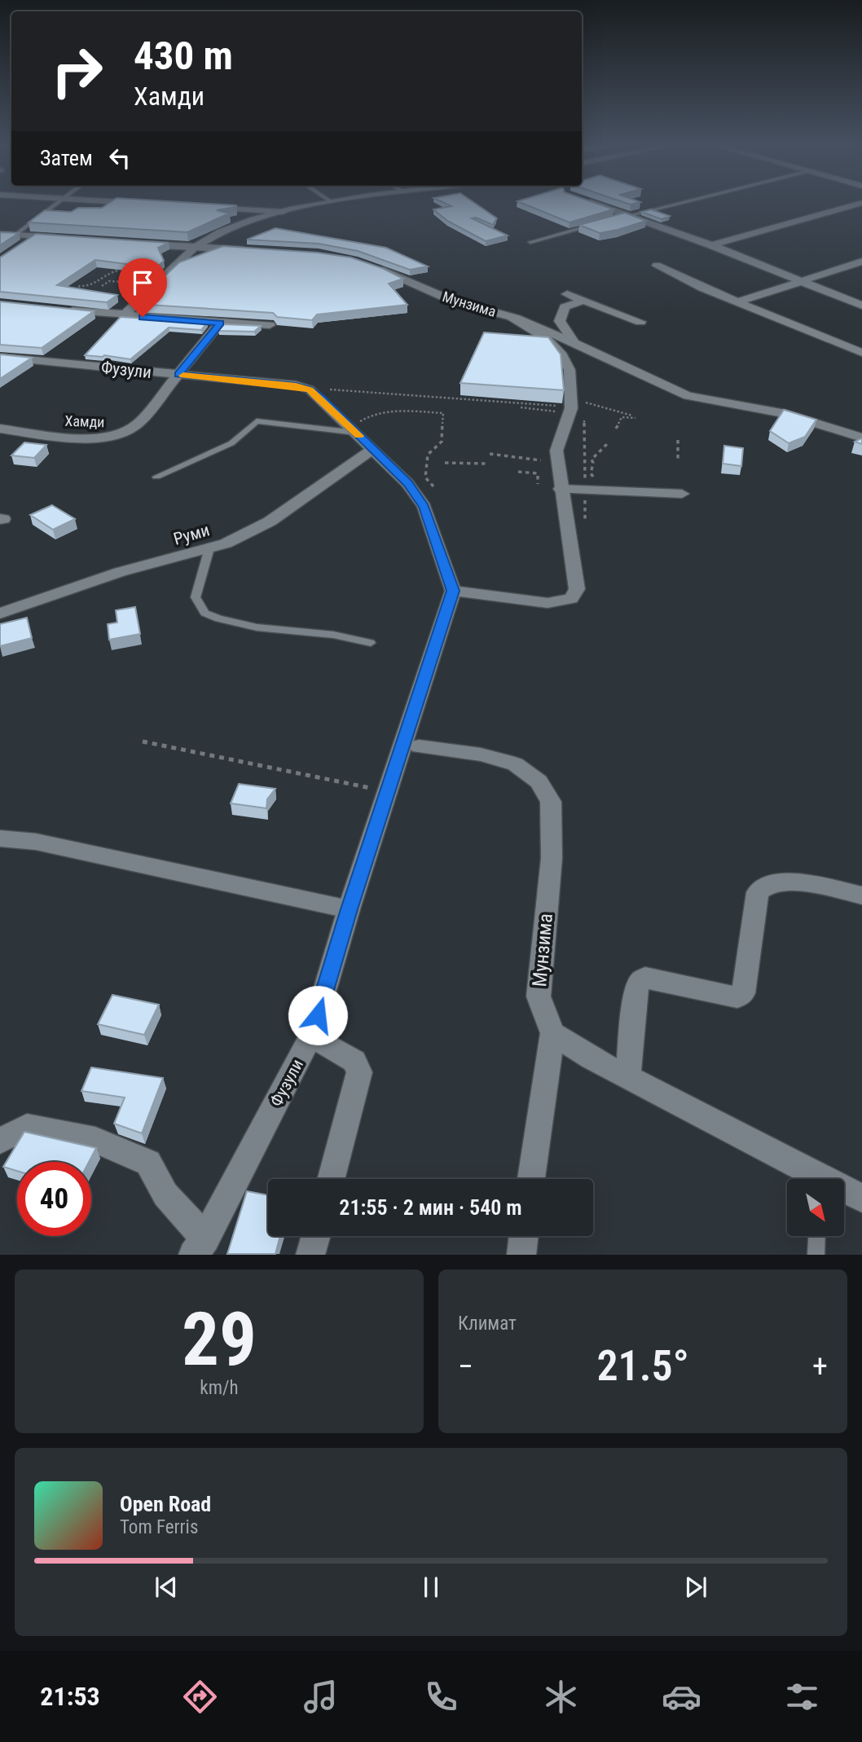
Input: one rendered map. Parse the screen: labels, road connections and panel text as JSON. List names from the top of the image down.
{
  "streets": {
    "street": [
      "Мунзима",
      "Фузули",
      "Хамди",
      "Руми"
    ]
  },
  "crossings": [
    ["Мунзима", "Фузули"],
    ["Фузули", "Хамди"],
    ["Фузули", "Руми"]
  ],
  "north": "bottom right",
  "page": {
    "turn": ["430 m", "Хамди"],
    "then": "Затем",
    "limit": "40",
    "trip": "21:55 · 2 мин · 540 m",
    "tile": [
      ["29", "km/h"],
      "Климат"
    ],
    "heat": ["−", "21.5°", "+"],
    "song": ["Open Road", "Tom Ferris"],
    "tabs": "21:53"
  }
}
